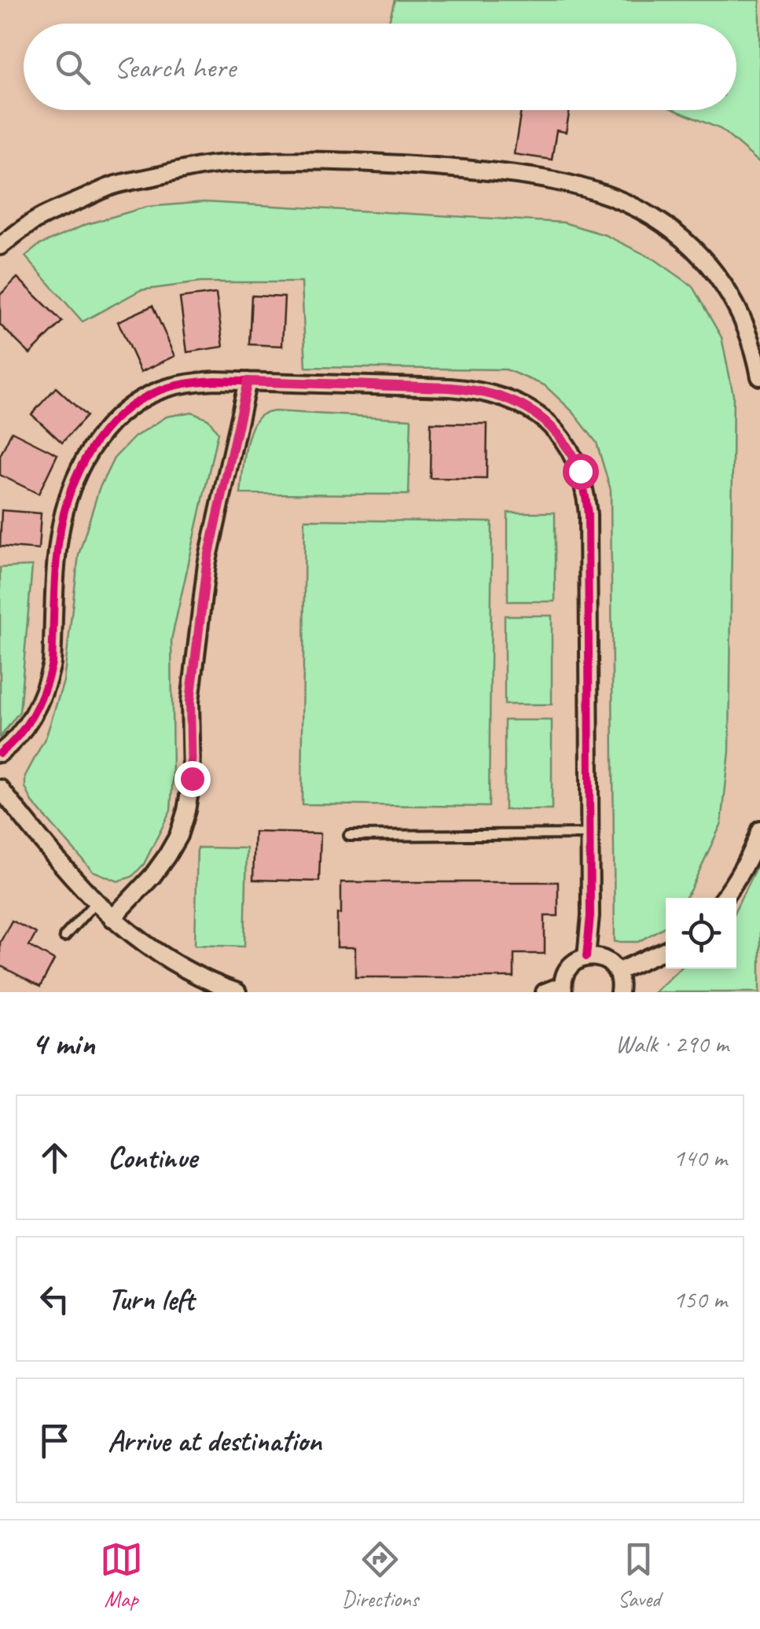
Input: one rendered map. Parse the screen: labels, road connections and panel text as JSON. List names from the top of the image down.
{
  "page": {
    "search": "Search here",
    "heading": ["4 min", "Walk · 290 m"],
    "list": [
      ["Continue", "140 m"],
      ["Turn left", "150 m"],
      "Arrive at destination"
    ],
    "nav": ["Map", "Directions", "Saved"]
  }
}
